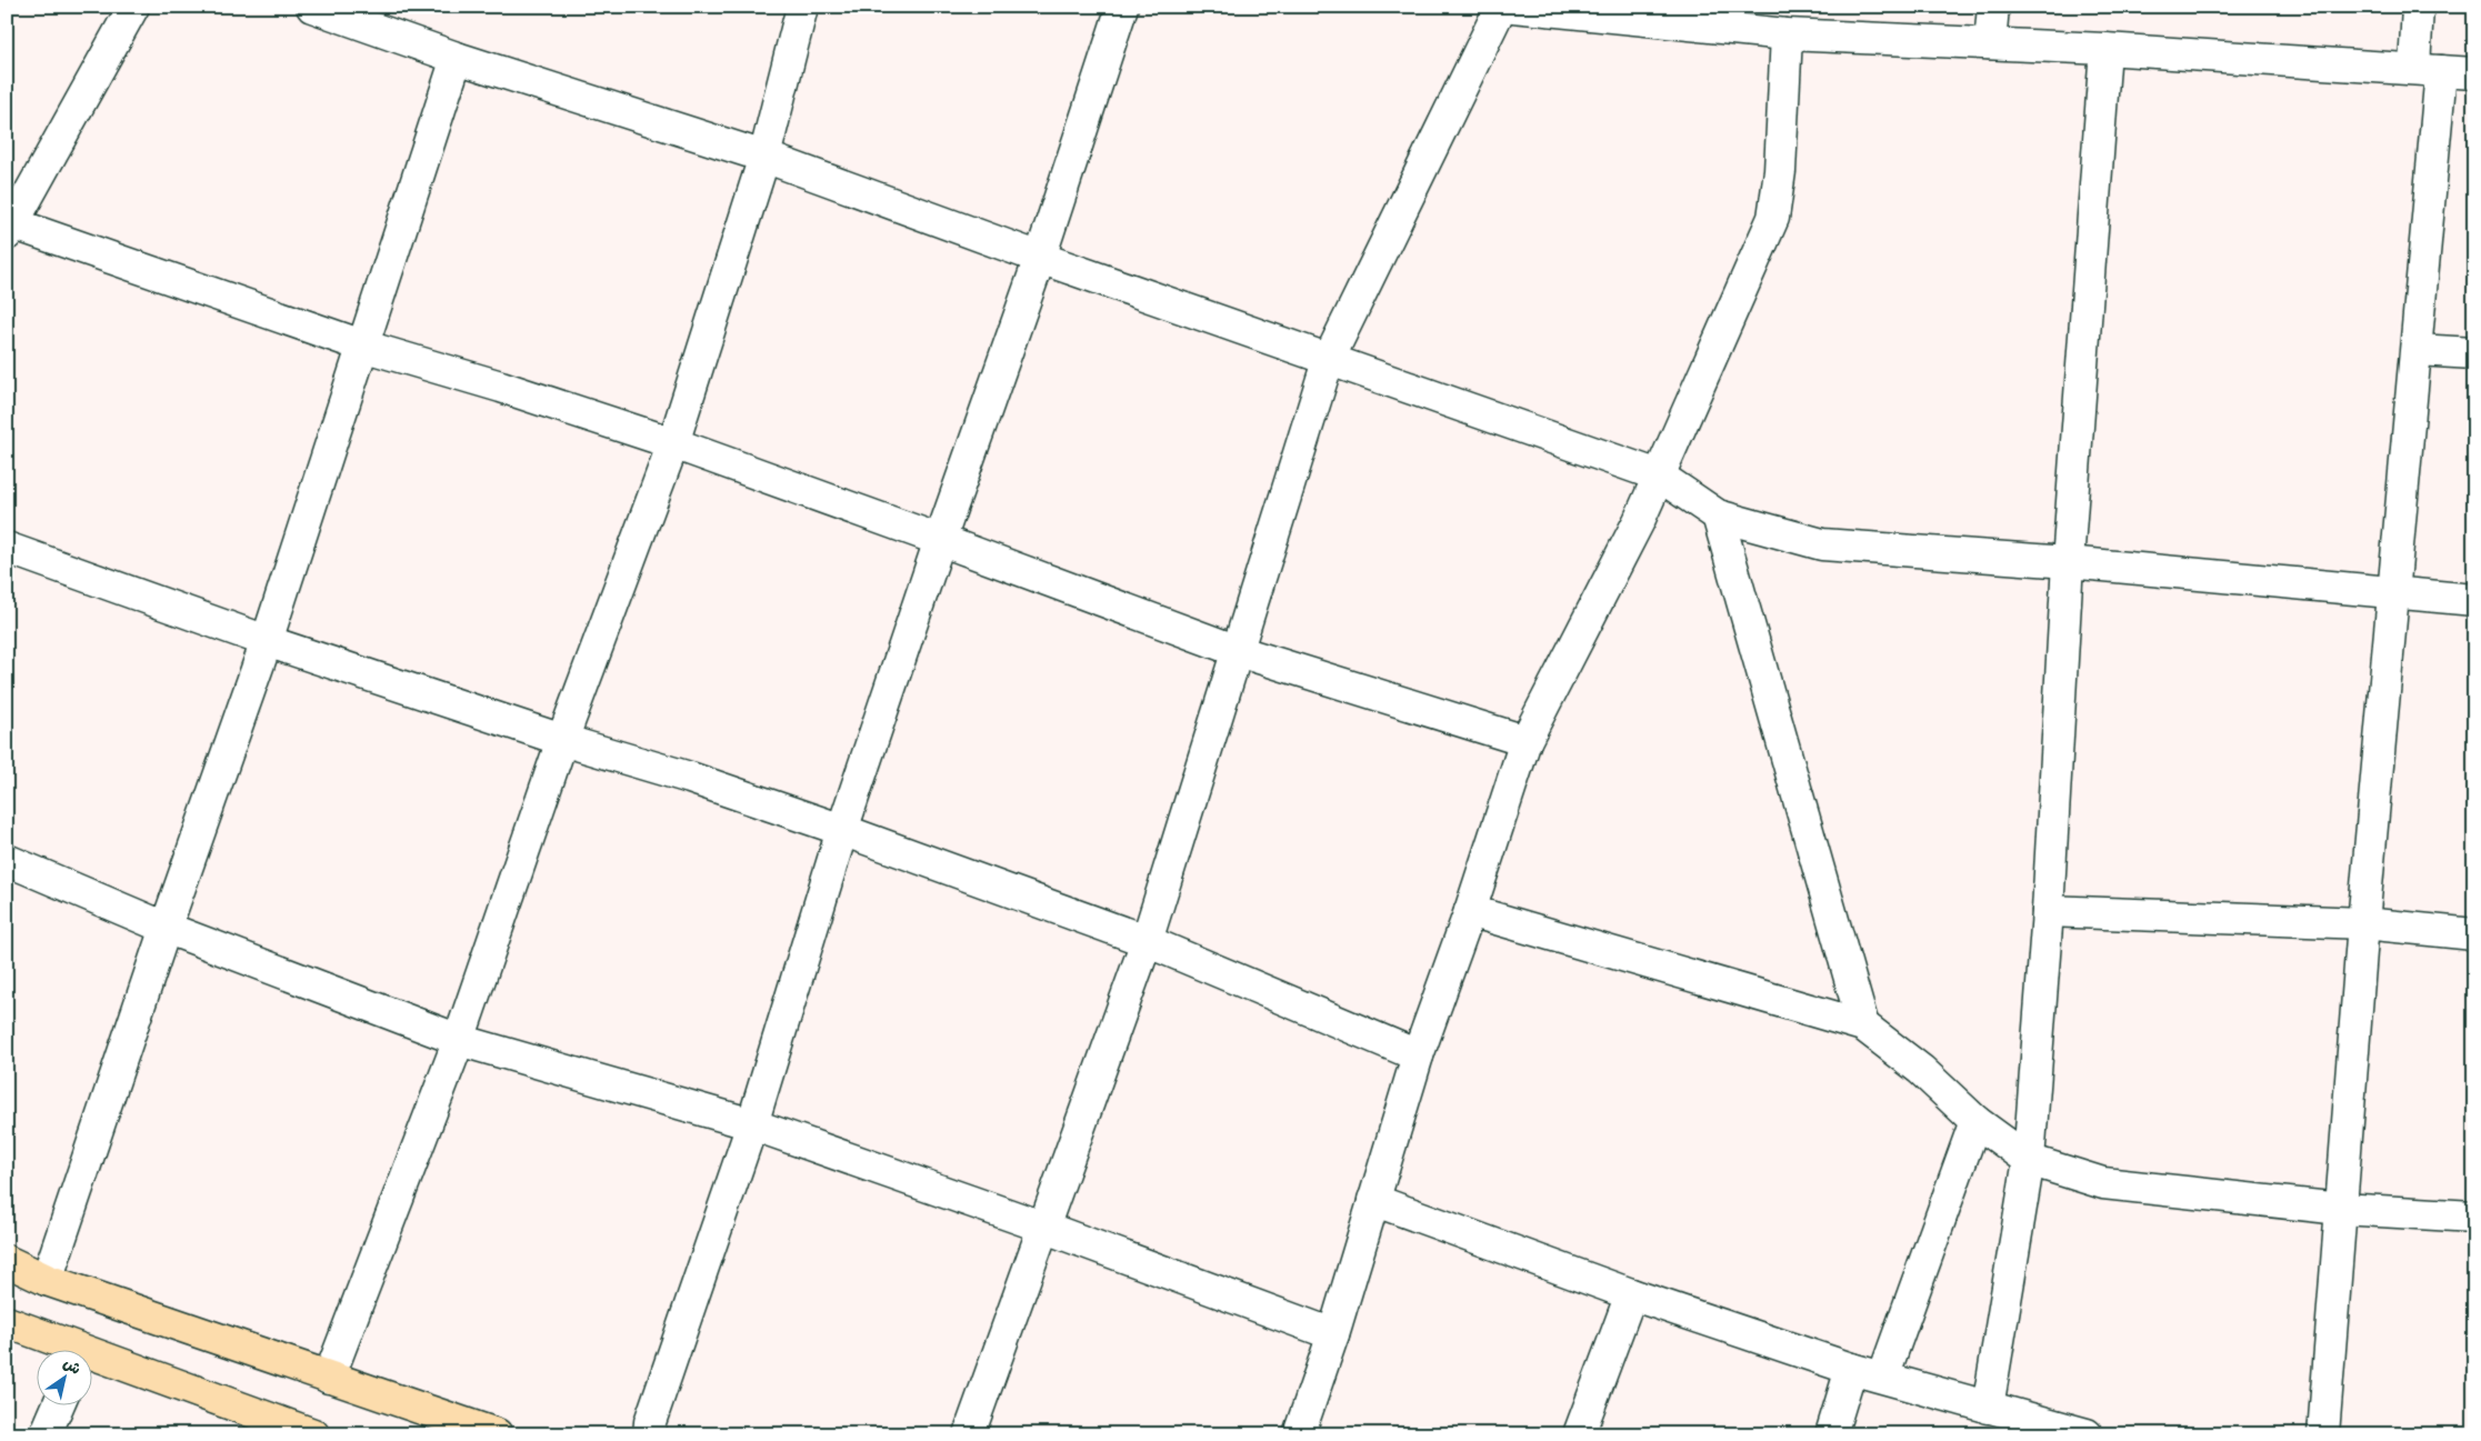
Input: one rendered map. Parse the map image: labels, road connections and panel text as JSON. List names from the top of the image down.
{
  "north": "top right"
}
